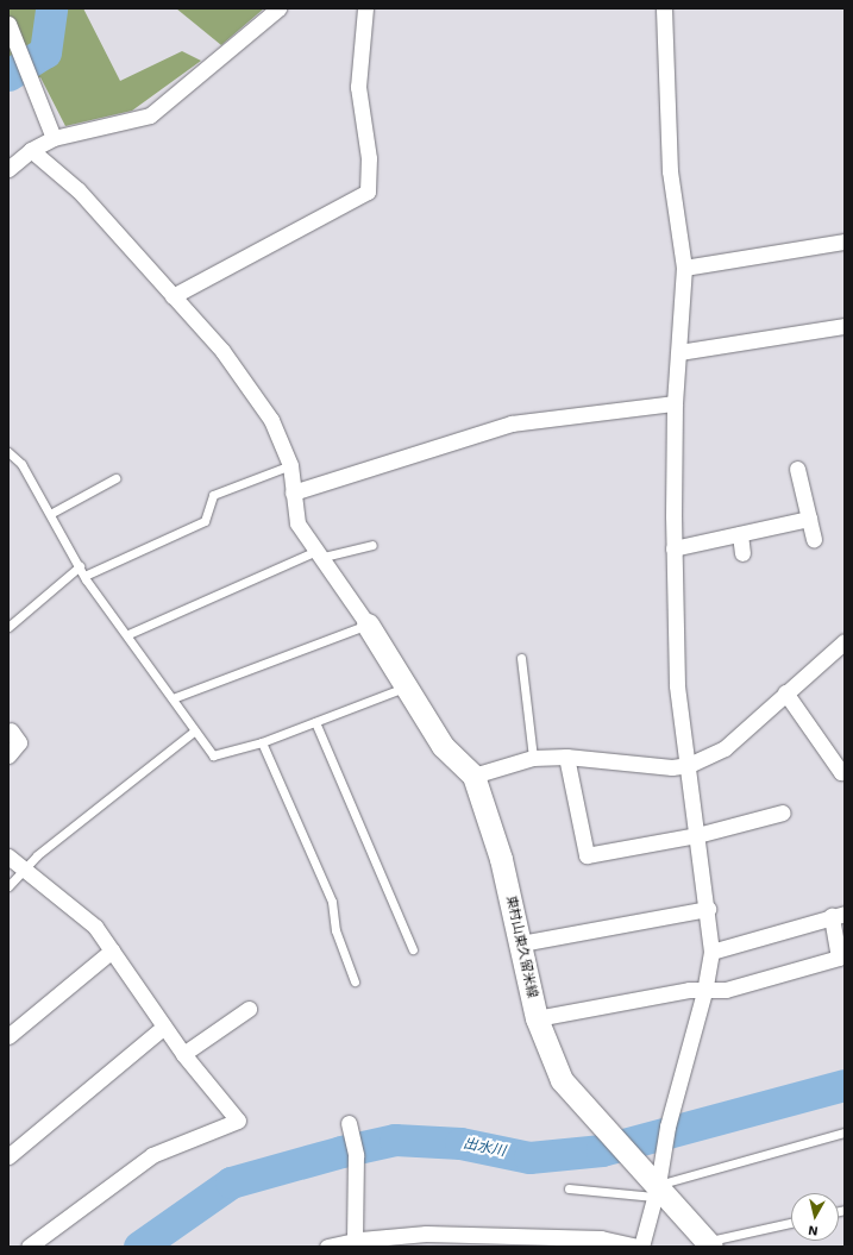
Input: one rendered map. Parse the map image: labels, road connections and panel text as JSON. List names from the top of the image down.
{
  "streets": {
    "main road": ["東村山東久留米線"]
  },
  "water": ["出水川"],
  "north": "bottom"
}
